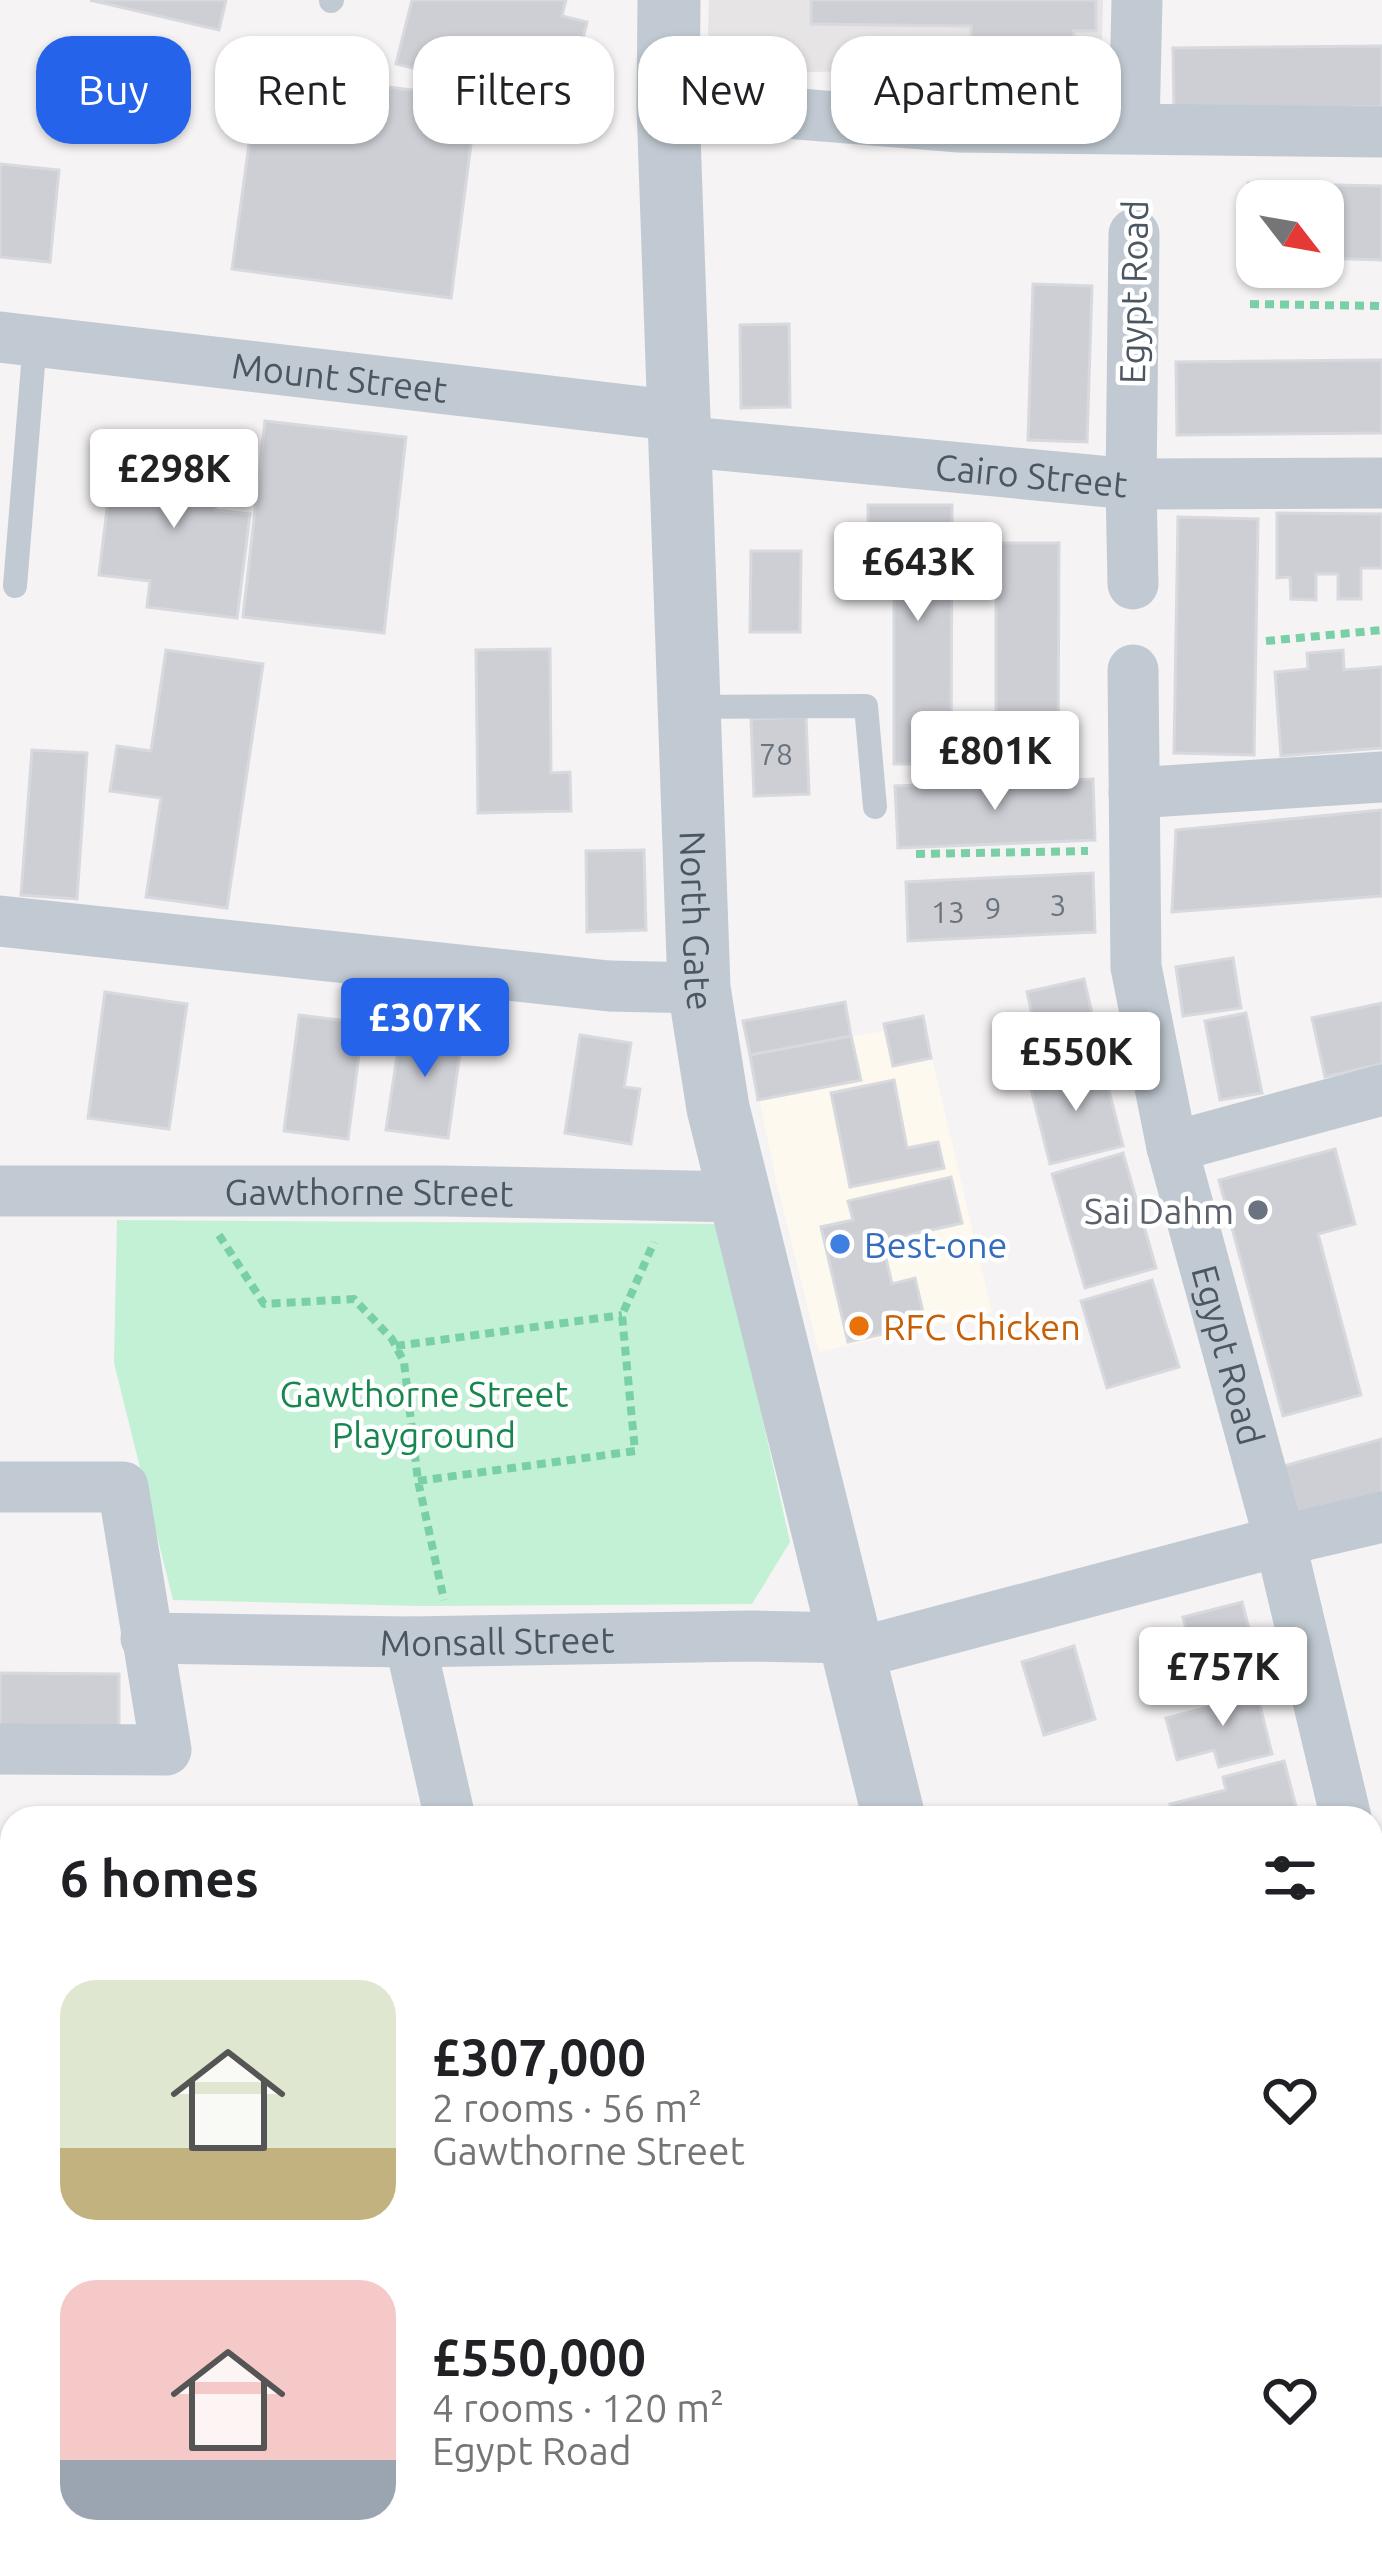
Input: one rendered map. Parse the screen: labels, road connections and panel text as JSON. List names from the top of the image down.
{
  "streets": {
    "street": [
      "Egypt Road",
      "Mount Street",
      "Cairo Street",
      "North Gate",
      "Gawthorne Street",
      "Monsall Street"
    ]
  },
  "crossings": [
    ["Egypt Road", "Cairo Street"],
    ["Egypt Road", "Monsall Street"],
    ["Mount Street", "Cairo Street"],
    ["Mount Street", "North Gate"],
    ["Cairo Street", "North Gate"],
    ["North Gate", "Gawthorne Street"],
    ["North Gate", "Monsall Street"]
  ],
  "parks": ["Gawthorne Street Playground"],
  "places": ["Sai Dahm", "Best-one", "RFC Chicken"],
  "house_numbers": [
    "78",
    "3",
    "9",
    "13"
  ],
  "north": "bottom right",
  "page": {
    "chip": [
      "Buy",
      "Rent",
      "Filters",
      "New",
      "Apartment"
    ],
    "price": [
      "£298K",
      "£643K",
      "£801K",
      "£307K",
      "£550K",
      "£757K"
    ],
    "heading": "6 homes",
    "list": [
      {
        "name": "£307,000",
        "note": "2 rooms · 56 m² · Gawthorne Street"
      },
      {
        "name": "£550,000",
        "note": "4 rooms · 120 m² · Egypt Road"
      }
    ]
  }
}
